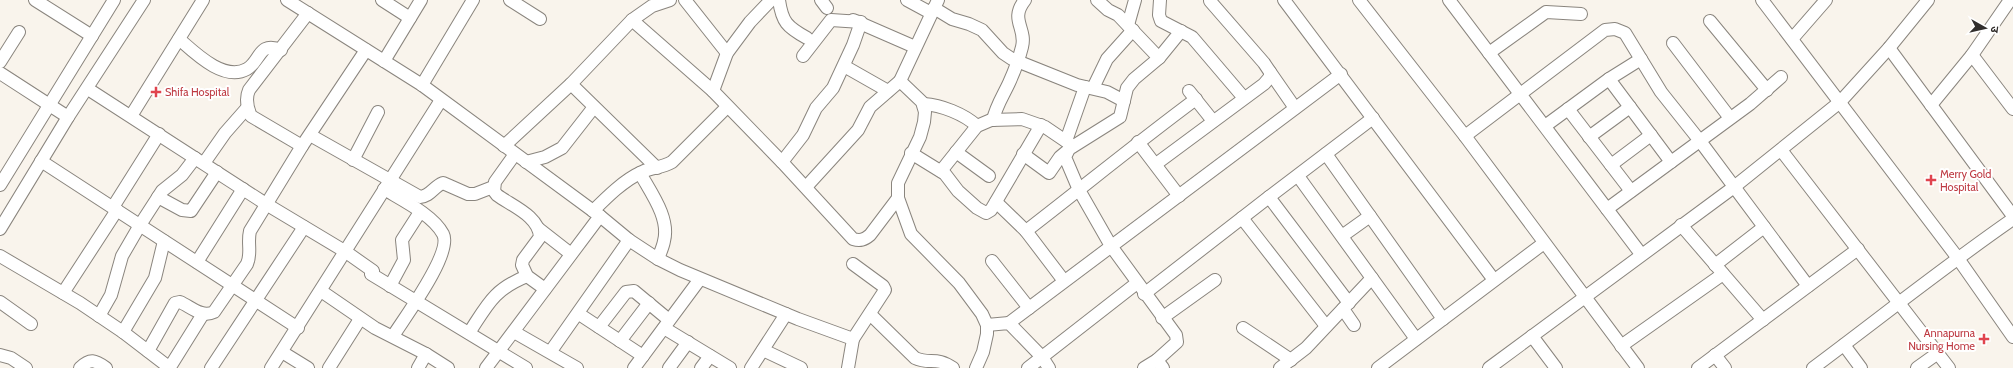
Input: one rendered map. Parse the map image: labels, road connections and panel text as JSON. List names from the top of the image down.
{
  "places": {
    "health": ["Shifa Hospital", "Merry Gold Hospital", "Annapurna Nursing Home"]
  },
  "north": "right"
}
